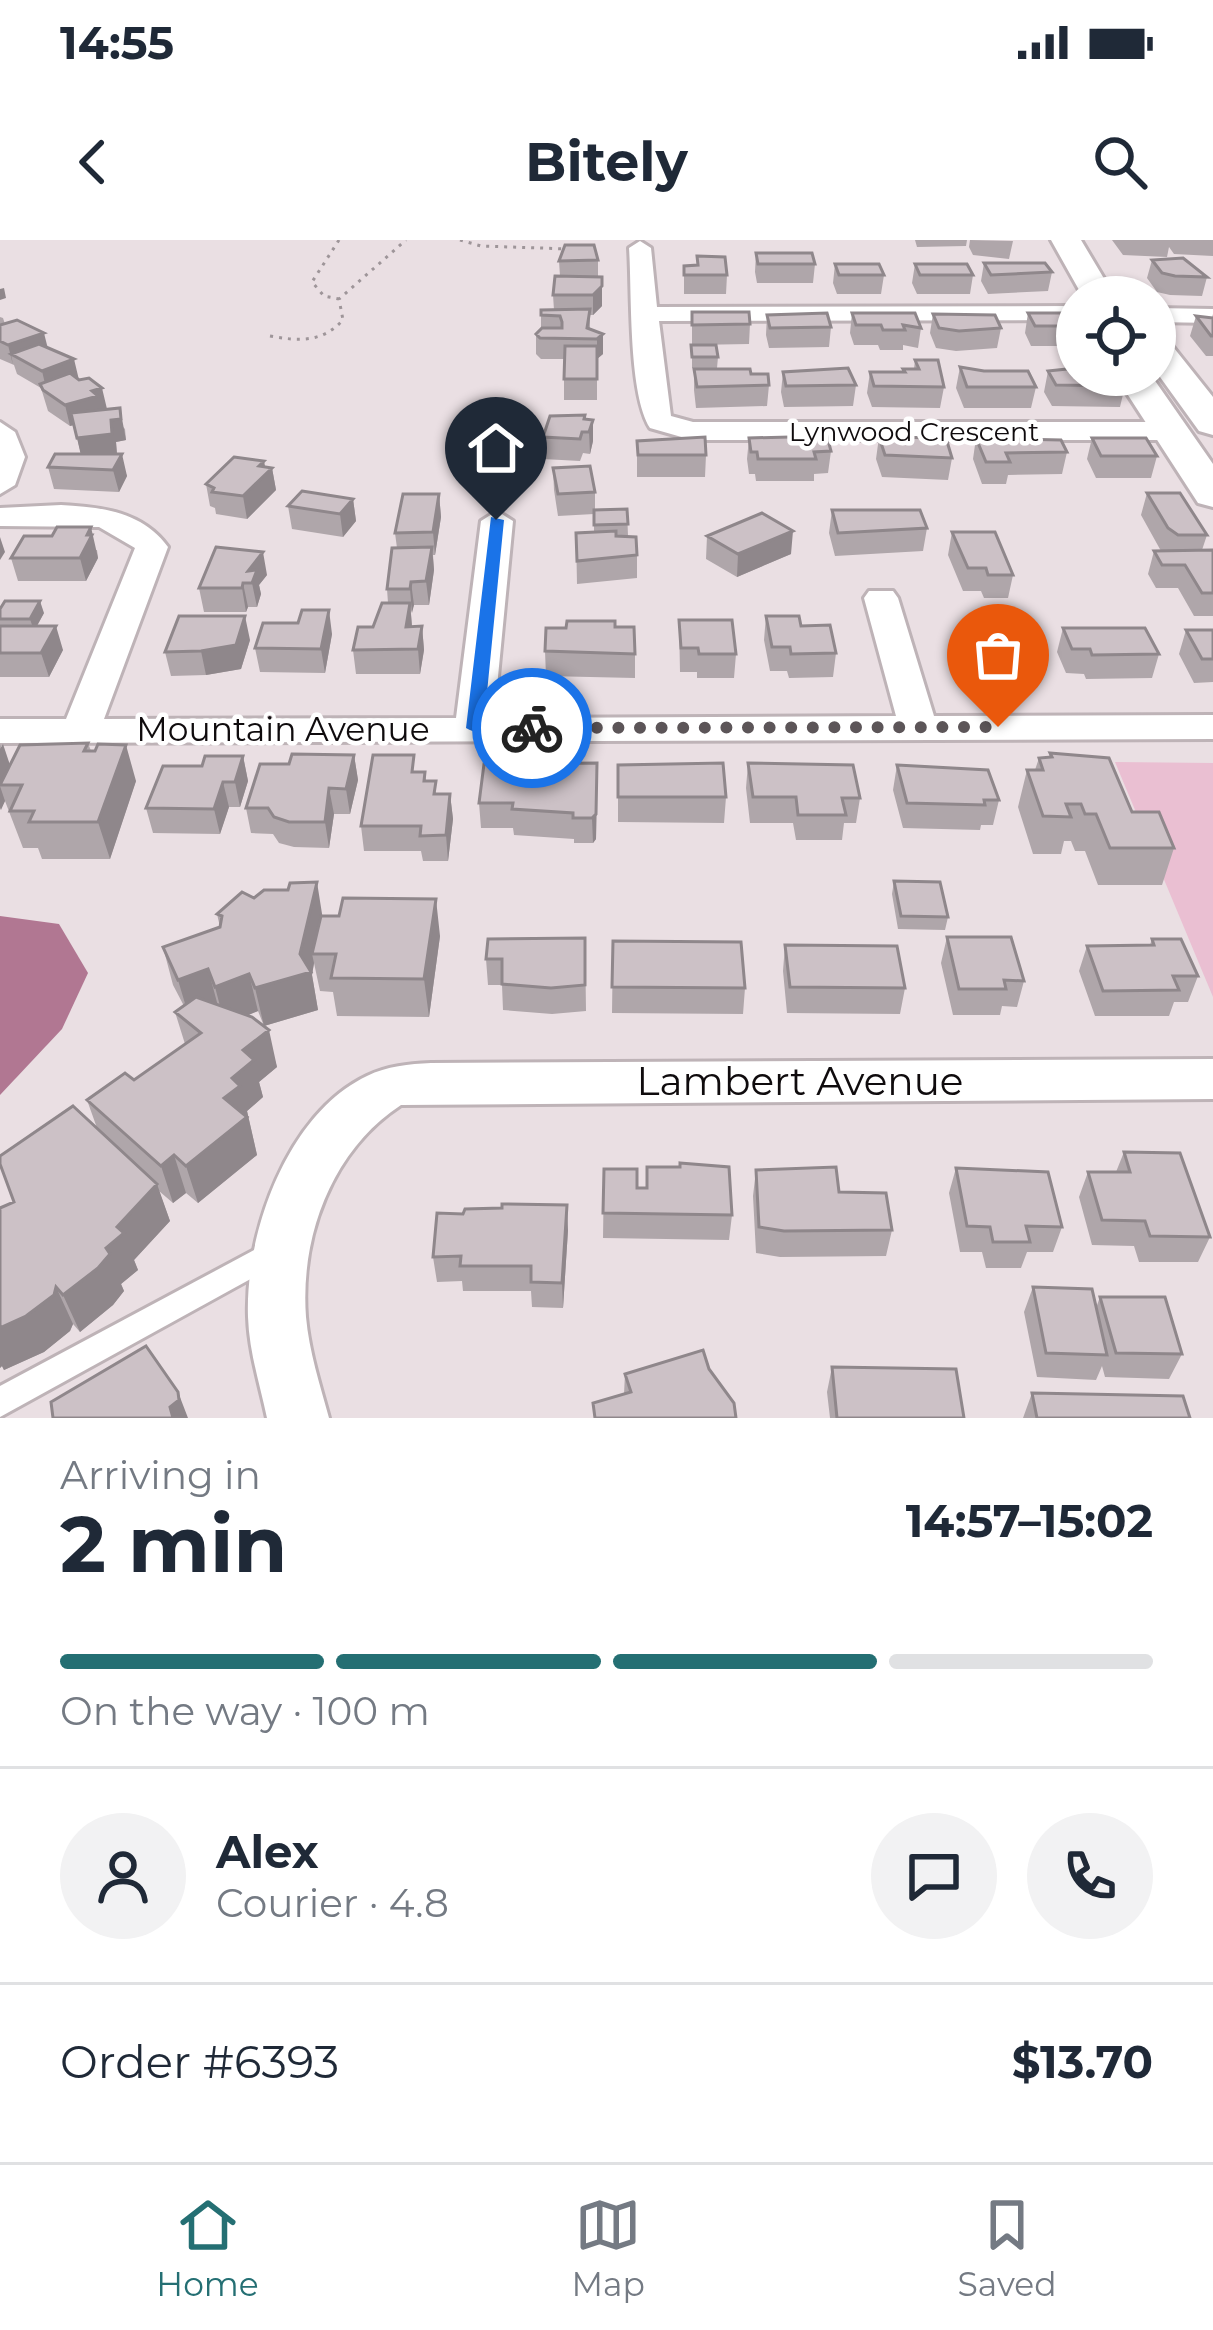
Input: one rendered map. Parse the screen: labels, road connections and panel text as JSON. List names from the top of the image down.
{
  "streets": {
    "street": ["Lynwood Crescent", "Mountain Avenue", "Lambert Avenue"]
  },
  "page": {
    "status": "14:55",
    "header": "Bitely",
    "heading": ["2 min", "Arriving in", "14:57–15:02"],
    "panel": [
      "Alex",
      "Courier · 4.8",
      "Order #6393",
      "$13.70"
    ],
    "bar": "On the way · 100 m",
    "tabs": ["Home", "Map", "Saved"]
  }
}
